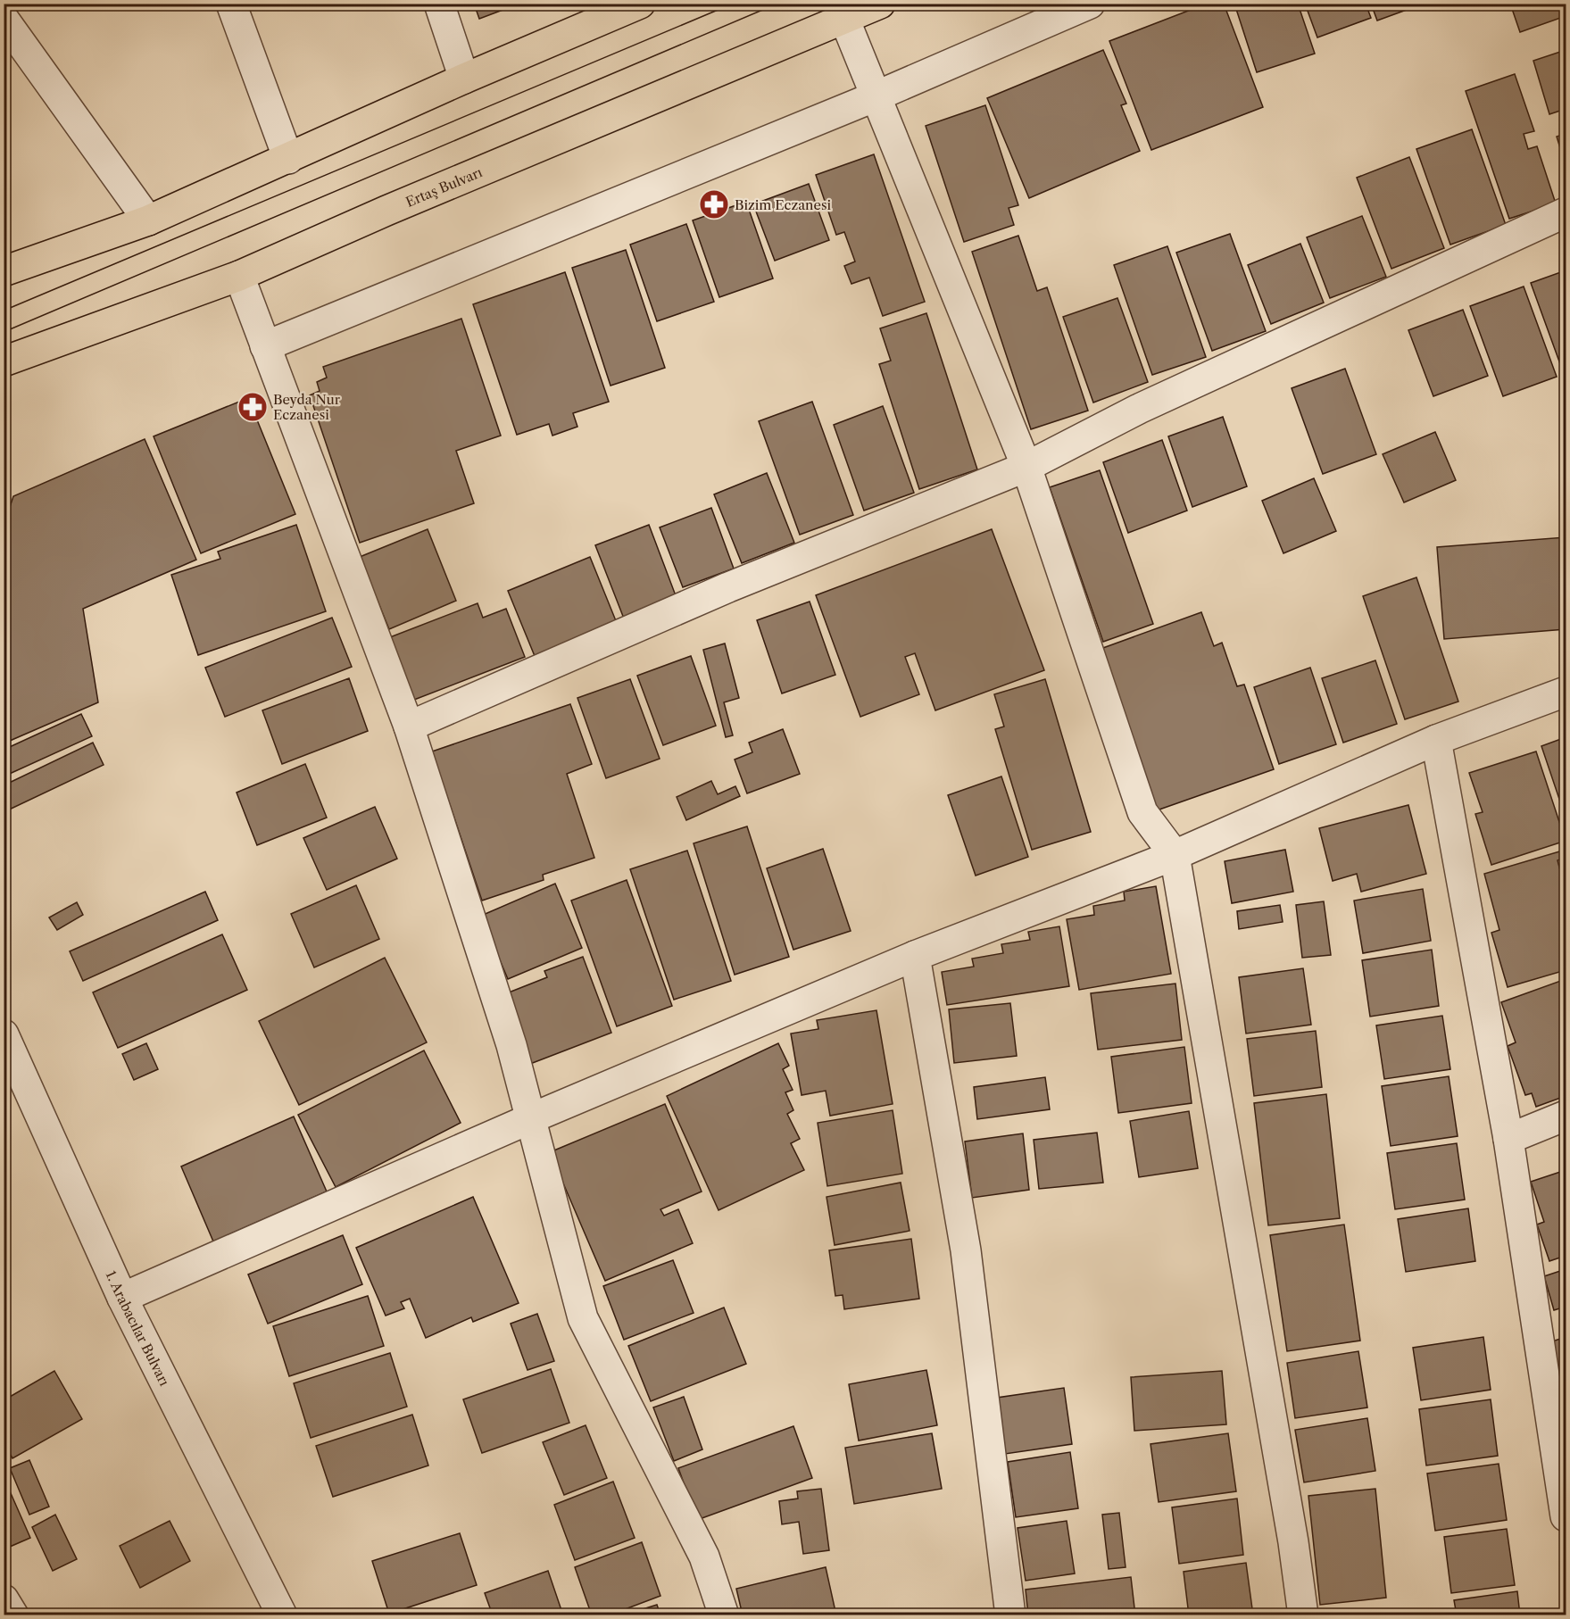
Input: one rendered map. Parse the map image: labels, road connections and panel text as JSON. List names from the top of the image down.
{
  "streets": {
    "main road": ["Ertaş Bulvarı"],
    "street": ["1. Arabacılar Bulvarı"]
  },
  "places": {
    "pharmacy": ["Bizim Eczanesi", "Beyda Nur Eczanesi"]
  }
}
